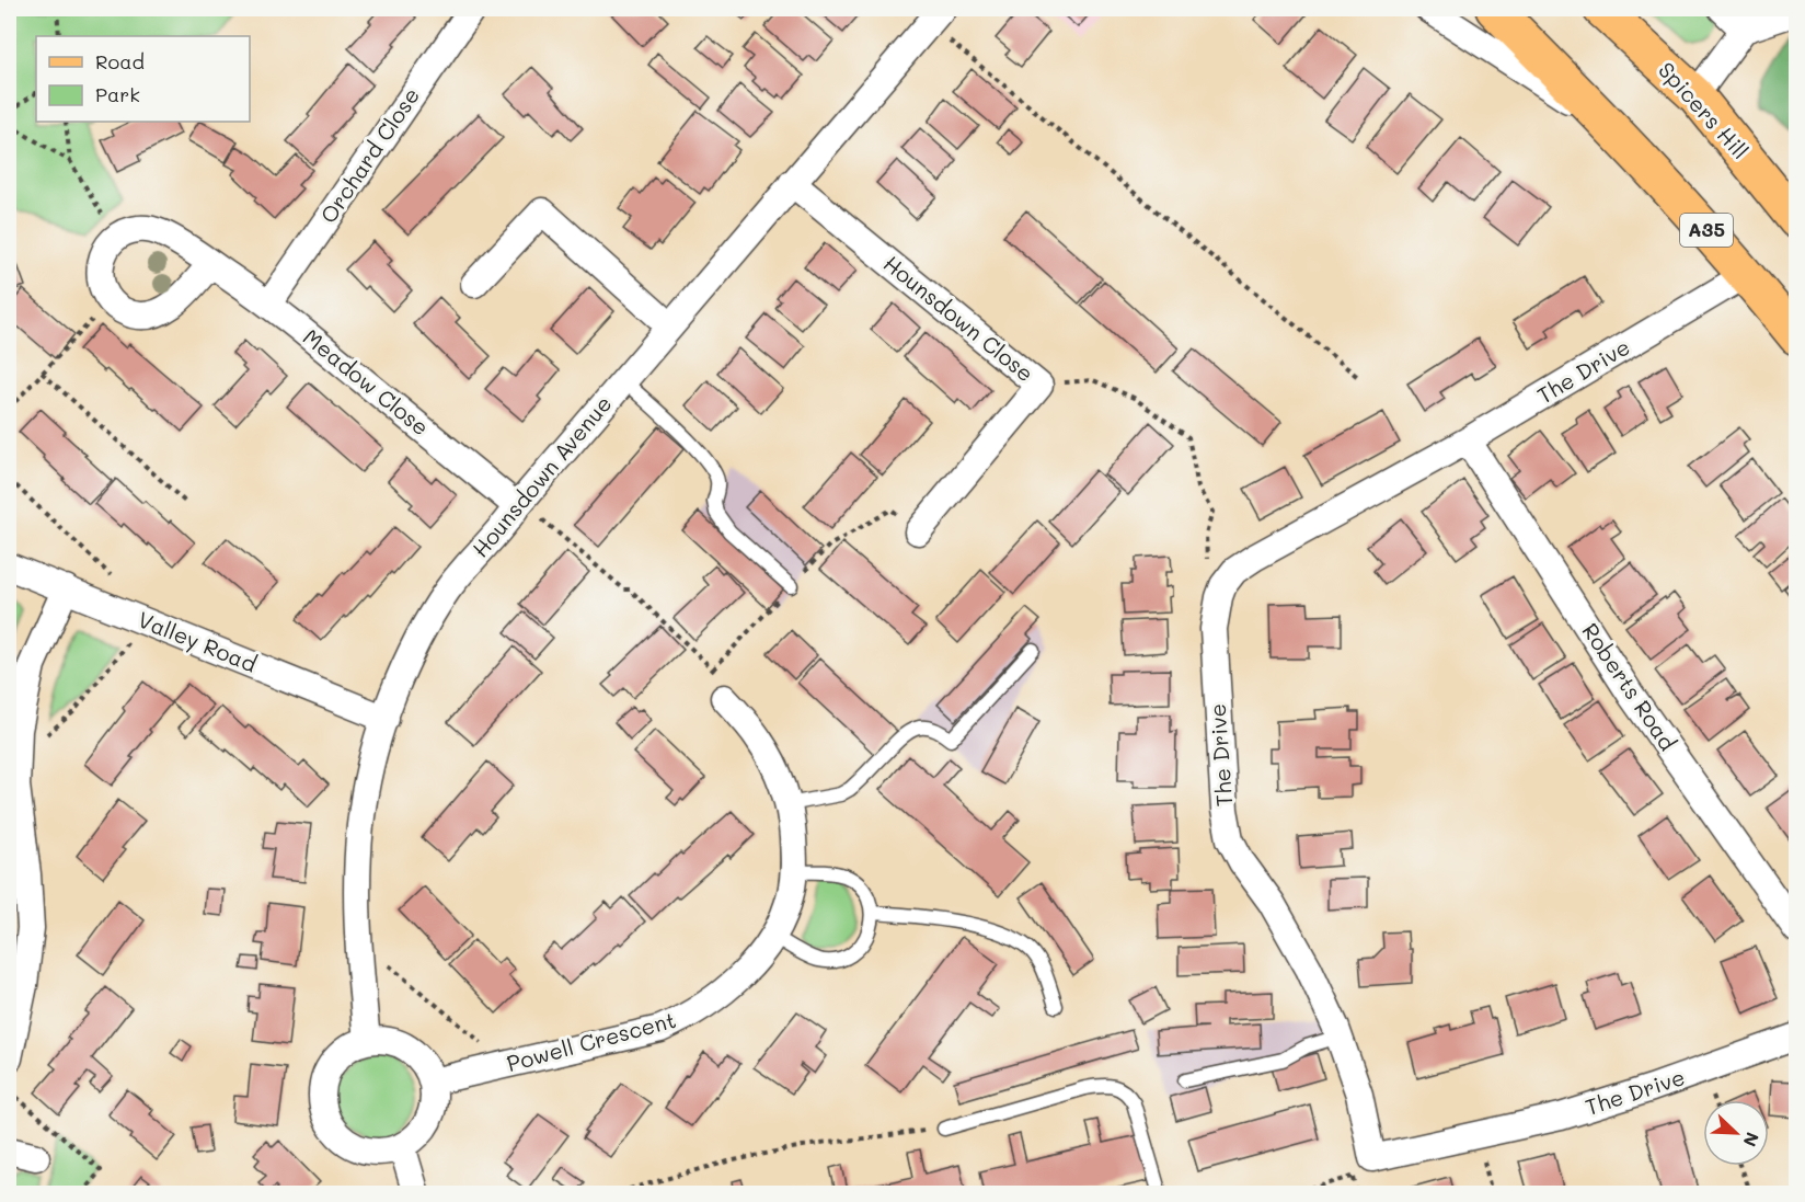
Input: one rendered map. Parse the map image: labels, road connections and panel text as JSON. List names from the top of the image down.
{
  "streets": {
    "main road": ["Spicers Hill", "A35"],
    "street": [
      "Orchard Close",
      "Hounsdown Close",
      "The Drive",
      "Meadow Close",
      "Hounsdown Avenue",
      "Valley Road",
      "Roberts Road",
      "Powell Crescent"
    ]
  },
  "crossings": [
    ["Orchard Close", "Meadow Close"],
    ["A35", "The Drive"],
    ["Hounsdown Close", "Hounsdown Avenue"],
    ["The Drive", "Roberts Road"],
    ["Meadow Close", "Hounsdown Avenue"],
    ["Hounsdown Avenue", "Valley Road"],
    ["Hounsdown Avenue", "Powell Crescent"]
  ],
  "legend": ["Road", "Park"],
  "north": "bottom right"
}
